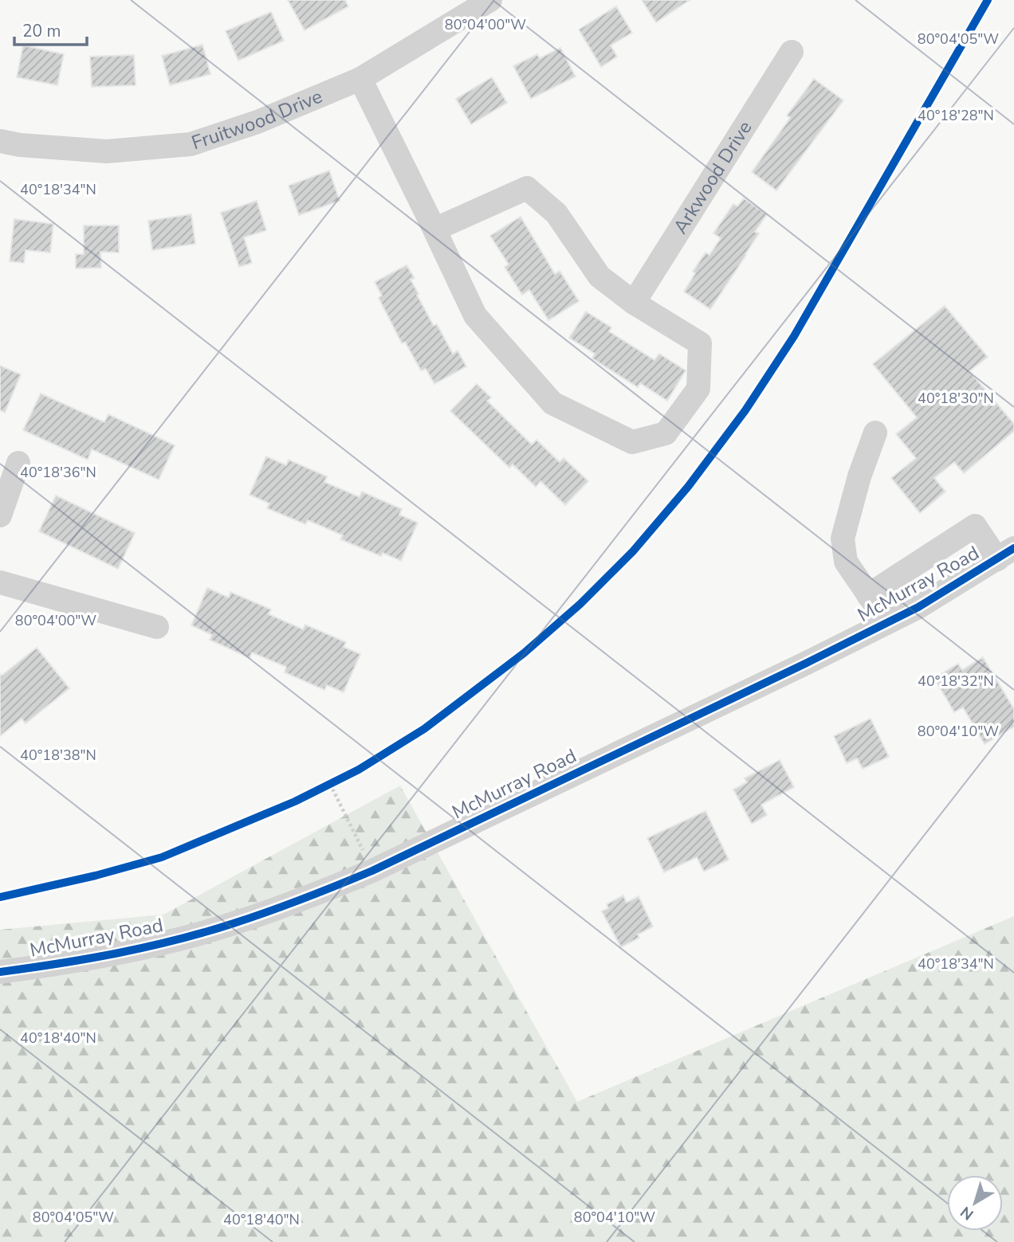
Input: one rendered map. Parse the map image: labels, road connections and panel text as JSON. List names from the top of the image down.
{
  "streets": {
    "street": ["Fruitwood Drive", "Arkwood Drive", "McMurray Road"]
  },
  "scale_bar": "20 m",
  "north": "bottom left",
  "coordinates": [
    "80°04'00\"W",
    "80°04'05\"W",
    "40°18'28\"N",
    "40°18'34\"N",
    "40°18'30\"N",
    "40°18'36\"N",
    "40°18'32\"N",
    "80°04'10\"W",
    "40°18'38\"N",
    "40°18'40\"N"
  ]
}
